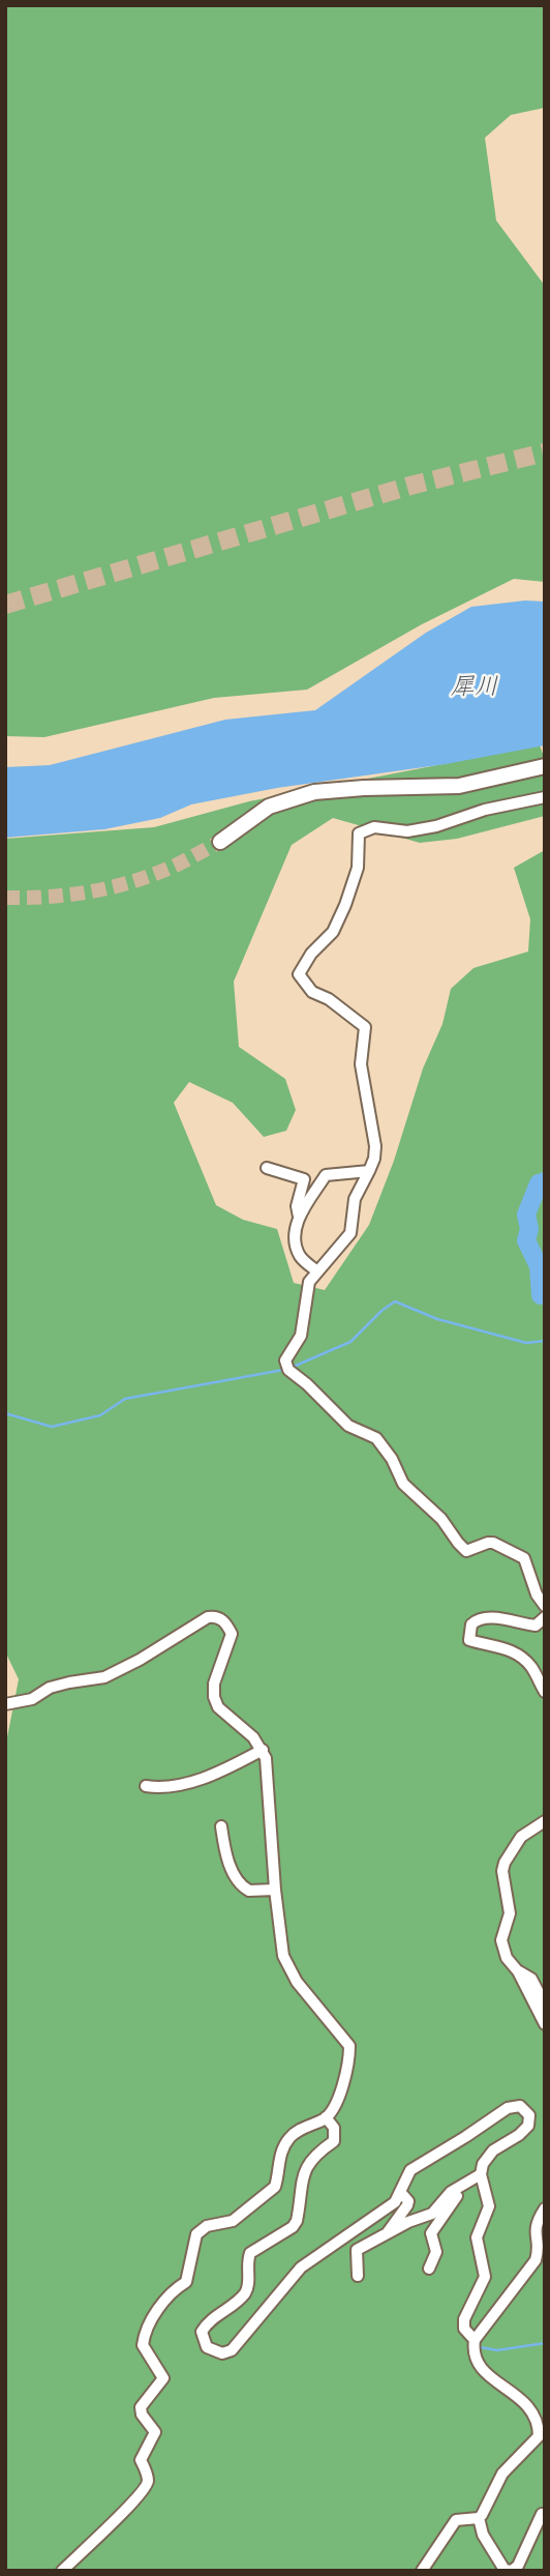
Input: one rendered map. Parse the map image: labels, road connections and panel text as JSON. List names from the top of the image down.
{
  "water": ["犀川"]
}
